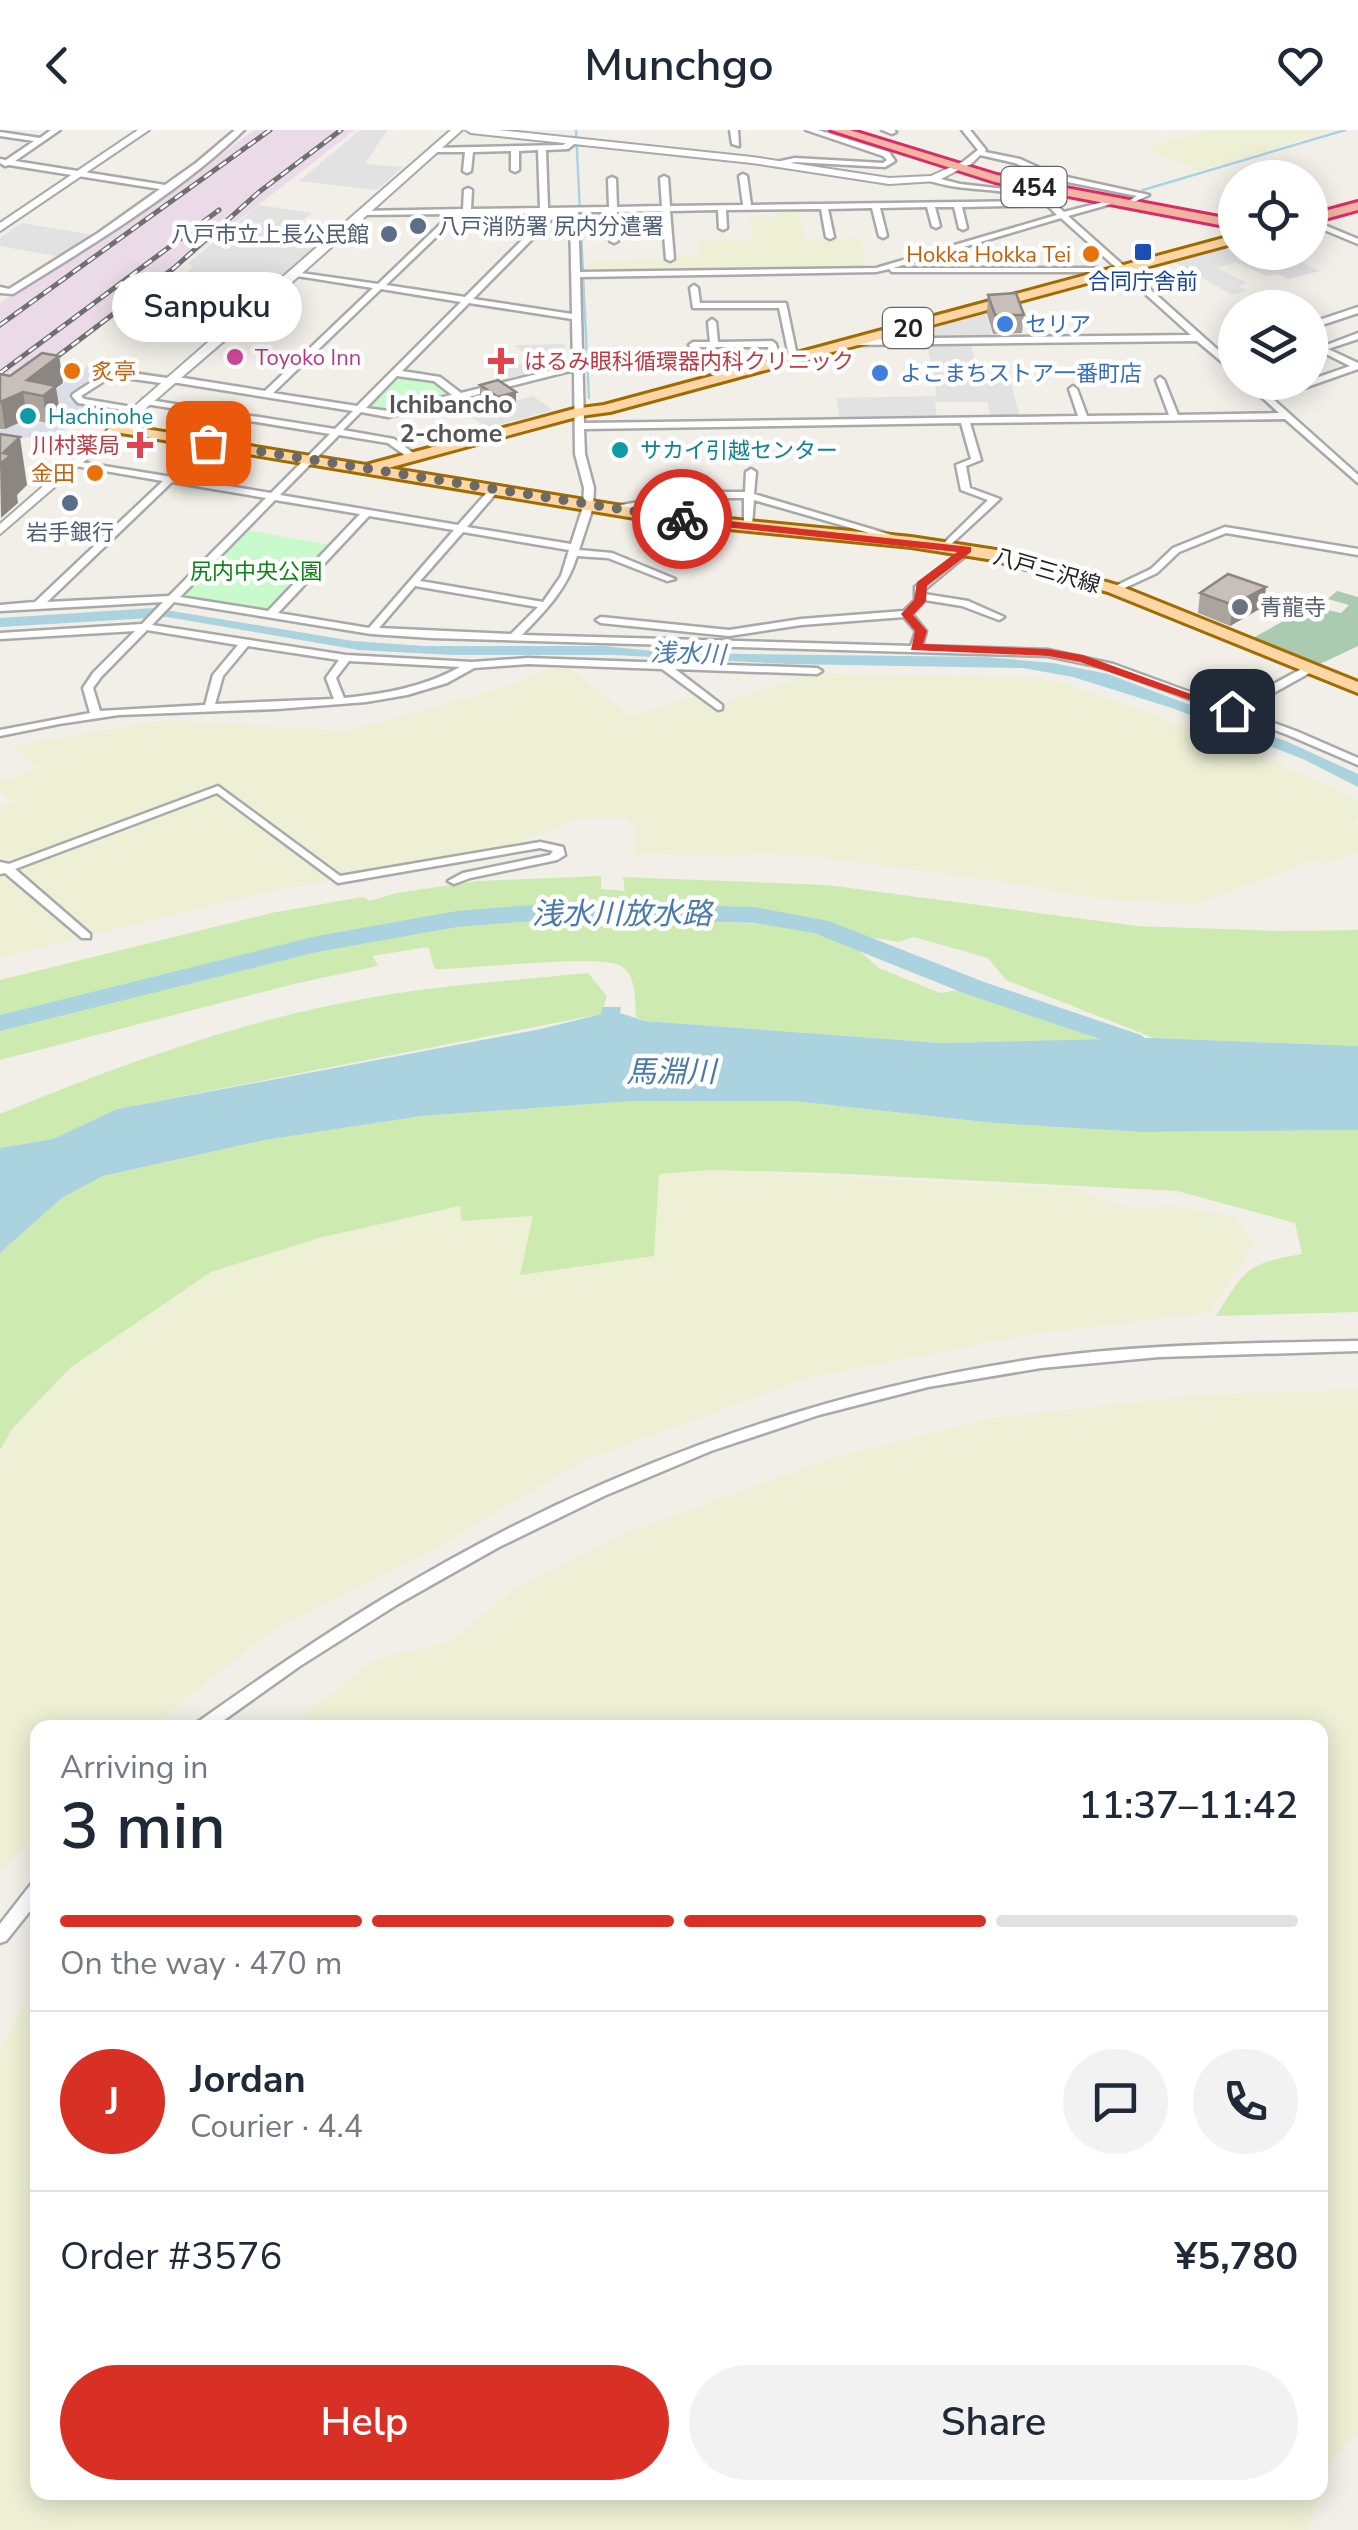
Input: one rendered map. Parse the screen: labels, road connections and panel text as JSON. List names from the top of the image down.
{
  "streets": {
    "highway": ["454"],
    "main road": ["20", "八戸三沢線"]
  },
  "districts": ["Ichibancho 2-chome"],
  "water": ["浅水川", "浅水川放水路", "馬淵川"],
  "parks": ["尻内中央公園"],
  "places": {
    "other": [
      "八戸消防署 尻内分遣署",
      "八戸市立上長公民館",
      "Hokka Hokka Tei",
      "セリア",
      "Toyoko Inn",
      "炙亭",
      "よこまちストア一番町店",
      "Hachinohe",
      "Sanpuku",
      "サカイ引越センター",
      "金田",
      "岩手銀行",
      "青龍寺"
    ],
    "transit": ["合同庁舎前"],
    "health": ["はるみ眼科循環器内科クリニック", "川村薬局"]
  },
  "page": {
    "header": "Munchgo",
    "bubble": "Sanpuku",
    "heading": ["3 min", "Arriving in", "11:37–11:42"],
    "panel": [
      "Jordan",
      "Courier · 4.4",
      "Order #3576",
      "¥5,780"
    ],
    "bar": "On the way · 470 m",
    "round": "J",
    "buttons": ["Help", "Share"]
  }
}
